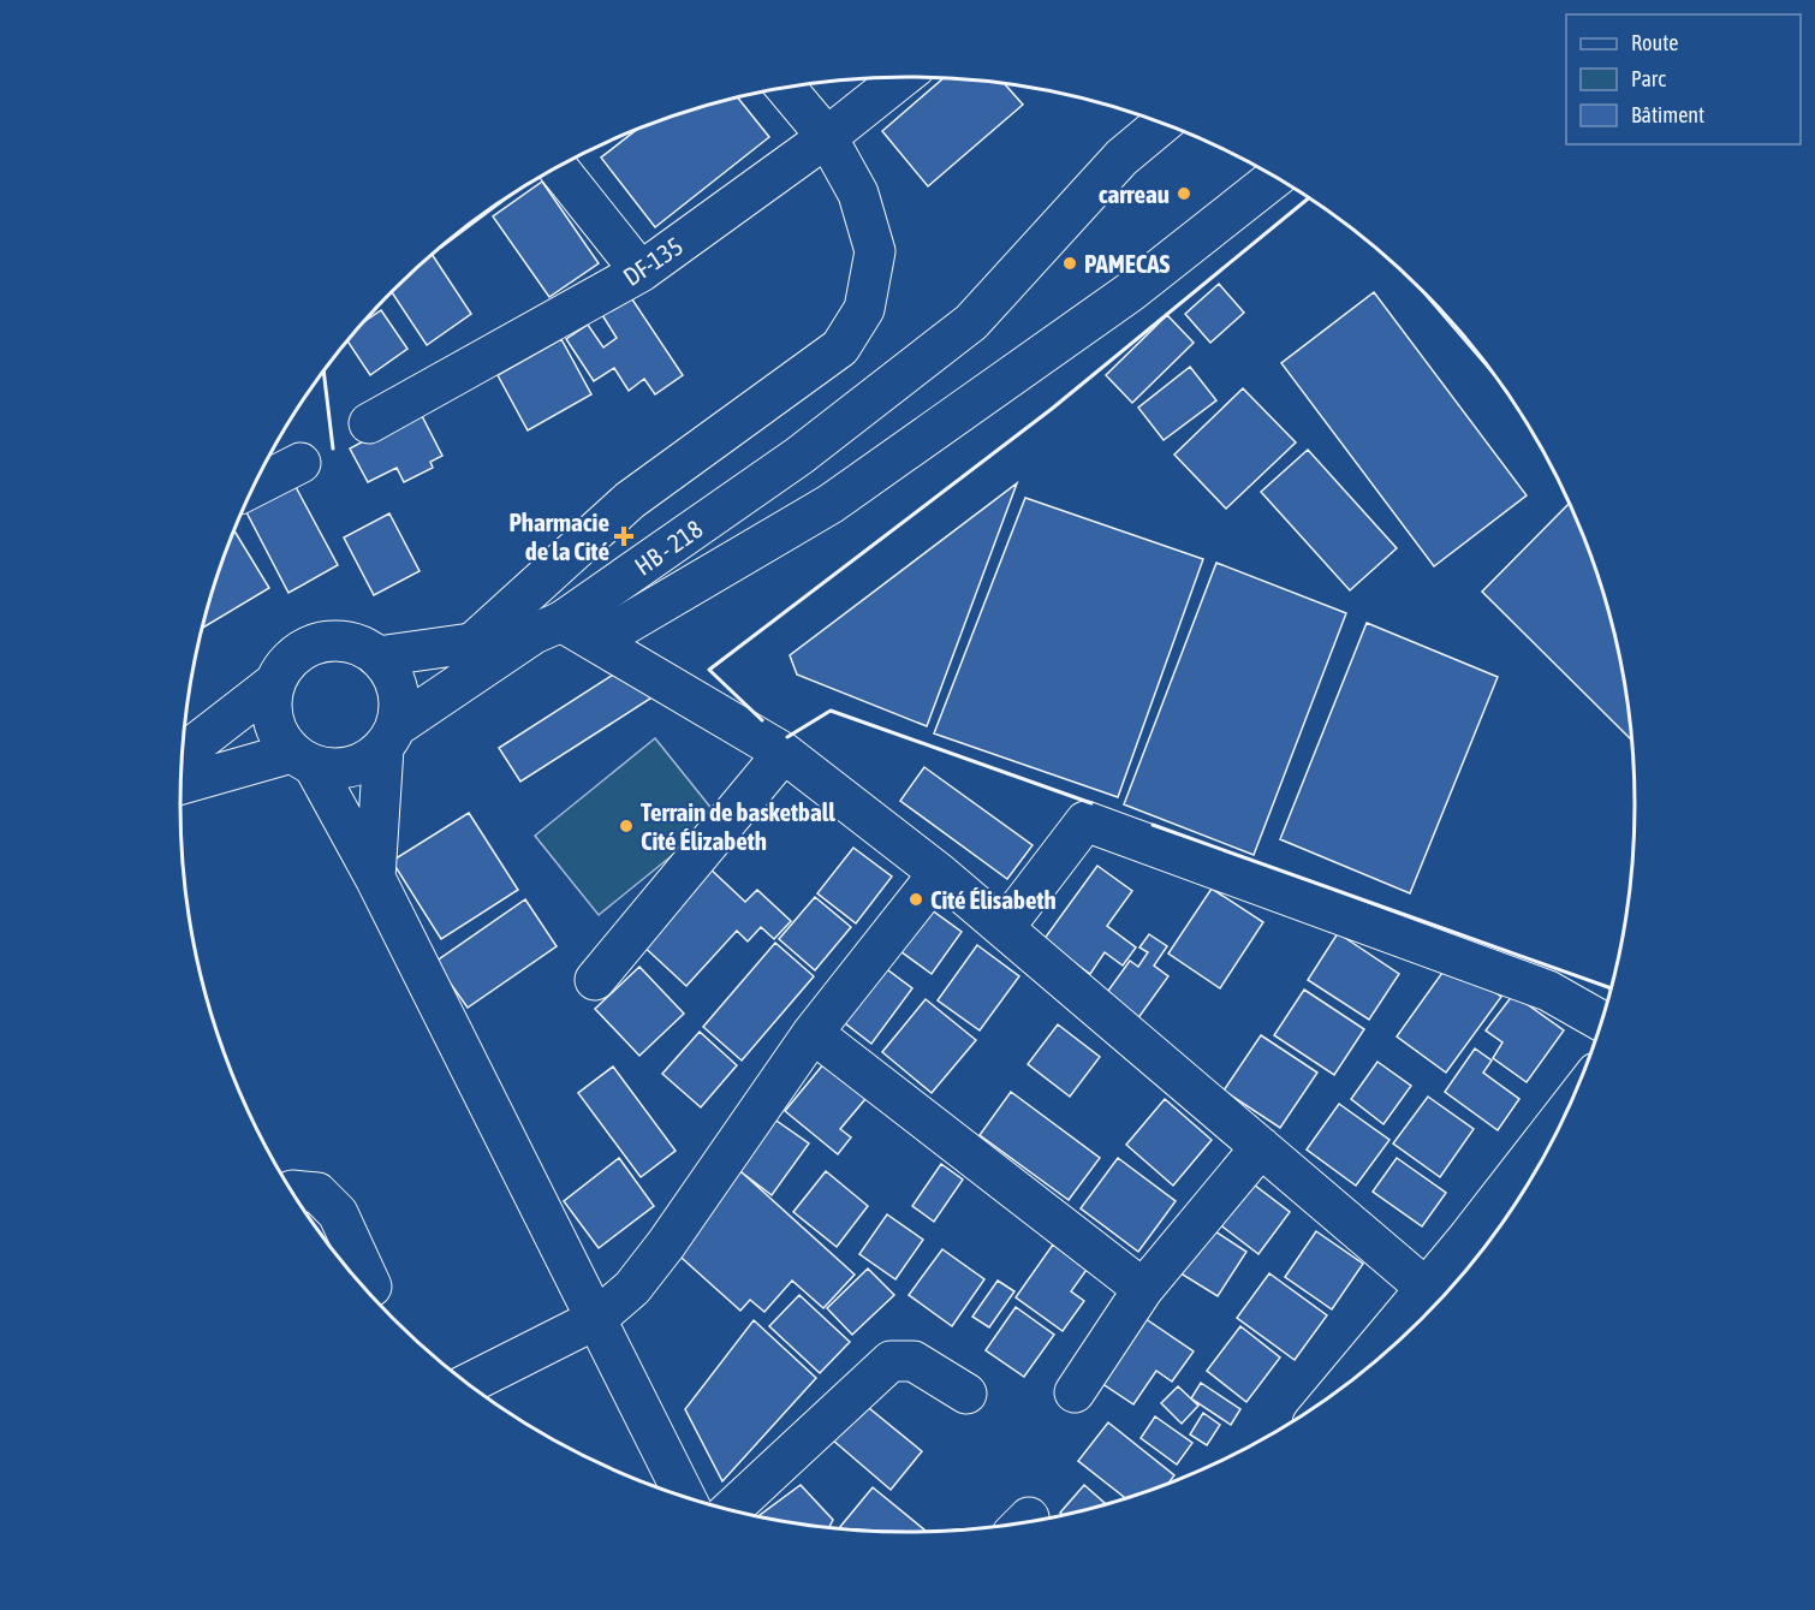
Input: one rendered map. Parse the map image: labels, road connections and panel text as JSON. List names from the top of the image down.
{
  "streets": {
    "street": ["DF-135", "HB - 218"]
  },
  "places": {
    "other": [
      "carreau",
      "PAMECAS",
      "Terrain de basketball Cité Élizabeth",
      "Cité Élisabeth"
    ],
    "health": ["Pharmacie de la Cité"]
  },
  "legend": ["Route", "Parc", "Bâtiment"]
}
